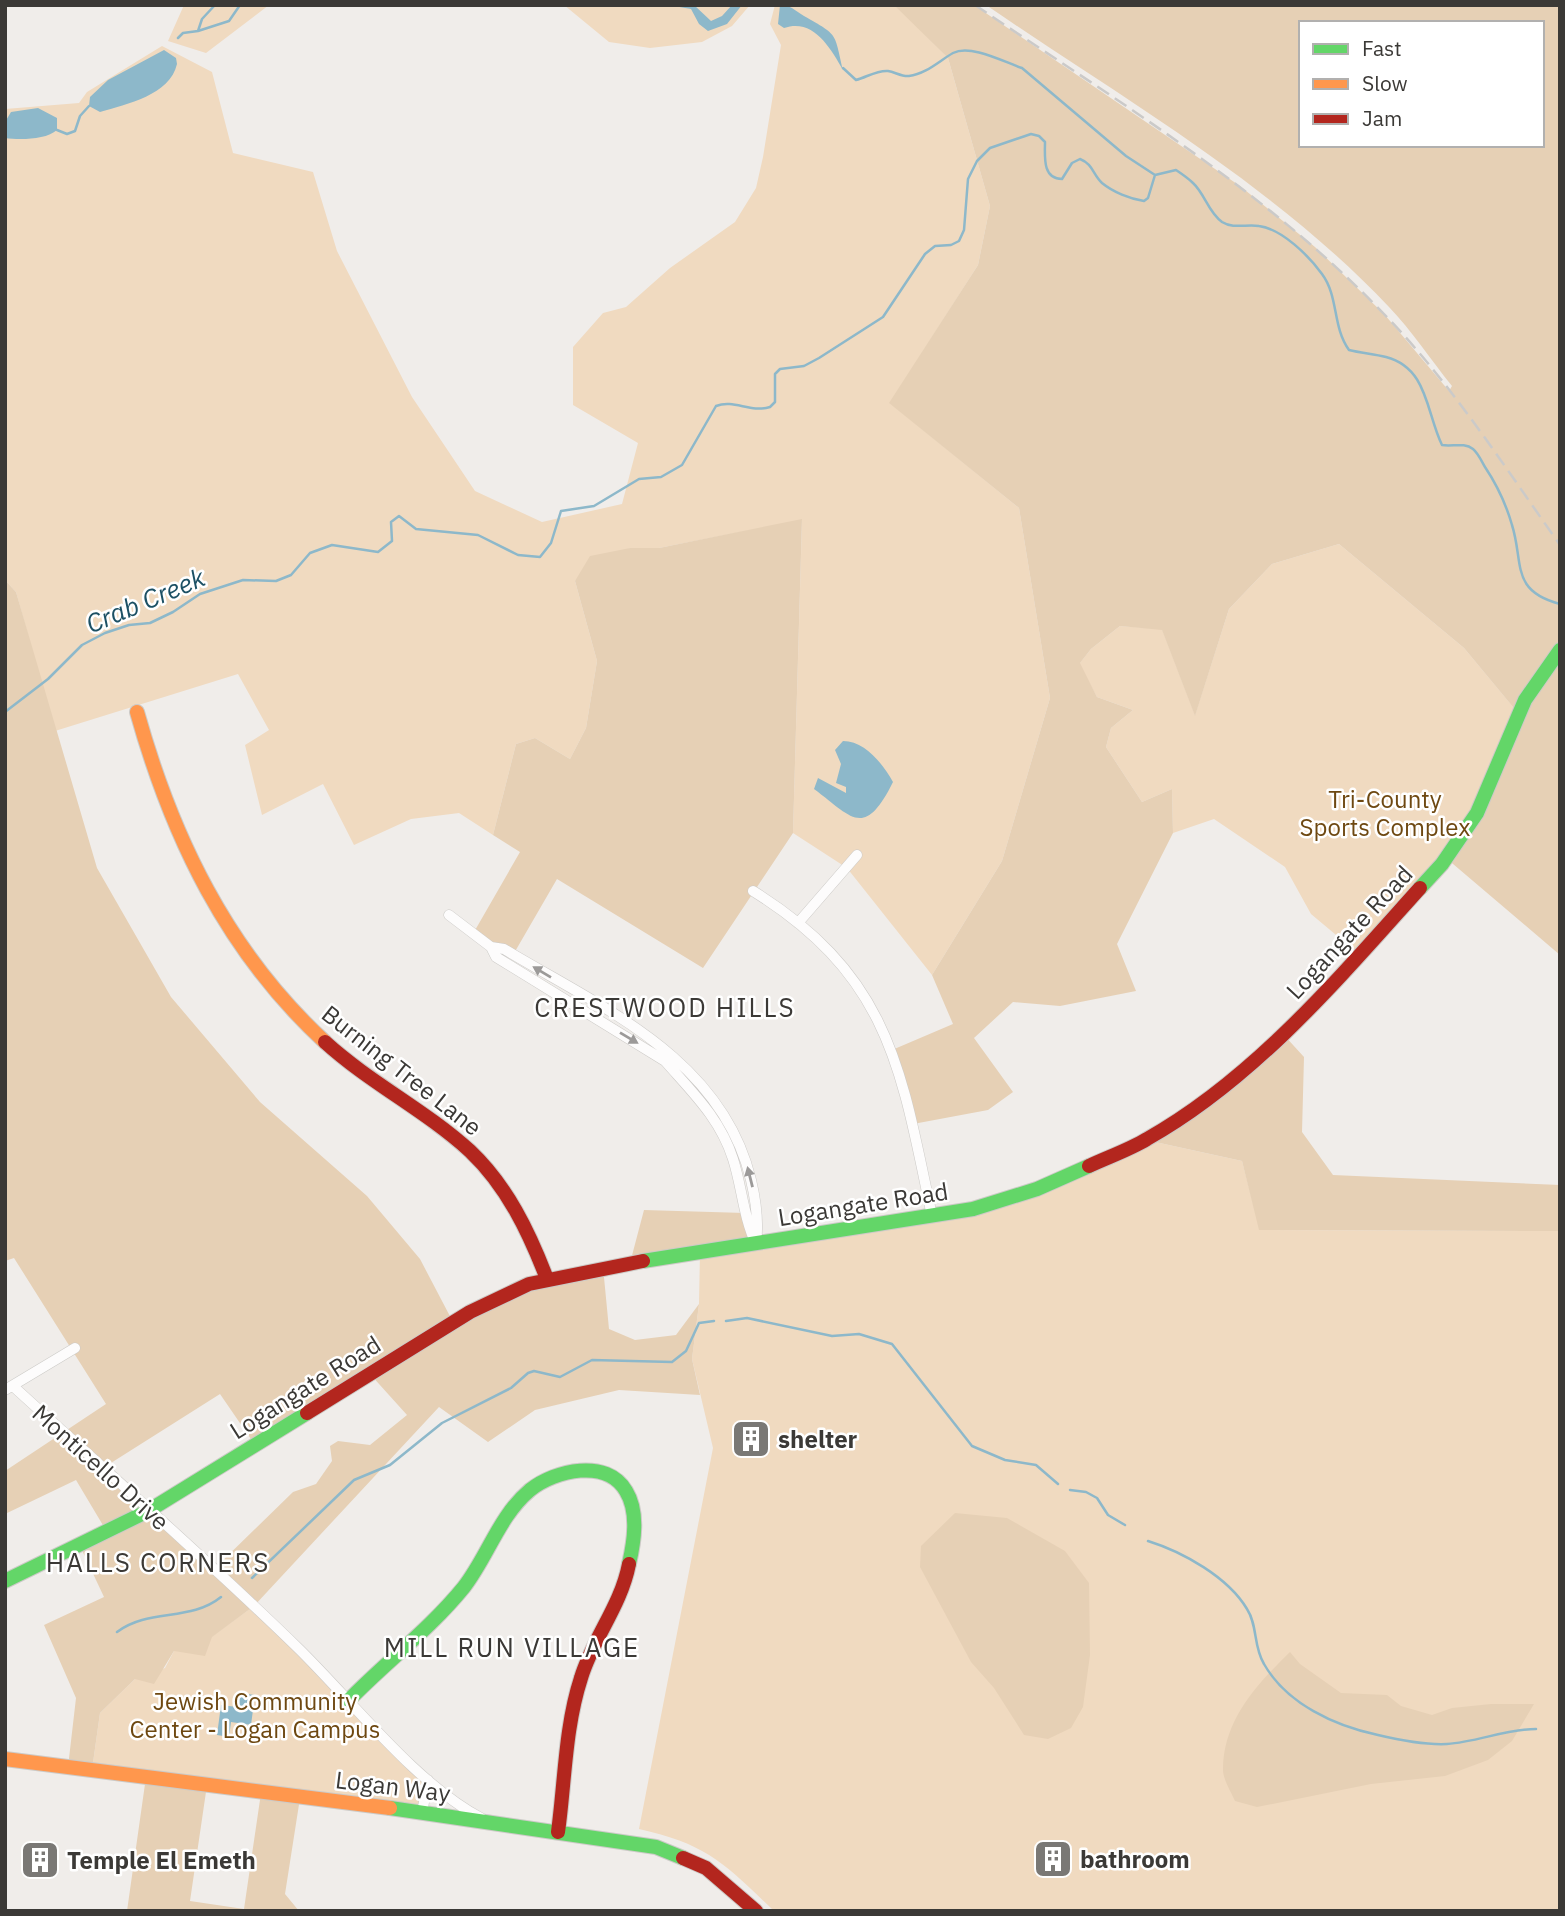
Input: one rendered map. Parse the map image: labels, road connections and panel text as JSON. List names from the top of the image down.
{
  "streets": {
    "street": [
      "Logangate Road",
      "Burning Tree Lane",
      "Monticello Drive",
      "Logan Way"
    ]
  },
  "crossings": [
    ["Logangate Road", "Burning Tree Lane"],
    ["Logangate Road", "Monticello Drive"],
    ["Monticello Drive", "Logan Way"]
  ],
  "districts": ["CRESTWOOD HILLS", "HALLS CORNERS", "MILL RUN VILLAGE"],
  "water": ["Crab Creek"],
  "parks": ["Tri-County Sports Complex", "Jewish Community Center - Logan Campus"],
  "places": {
    "building": ["shelter", "bathroom", "Temple El Emeth"]
  },
  "legend": ["Fast", "Slow", "Jam"]
}
